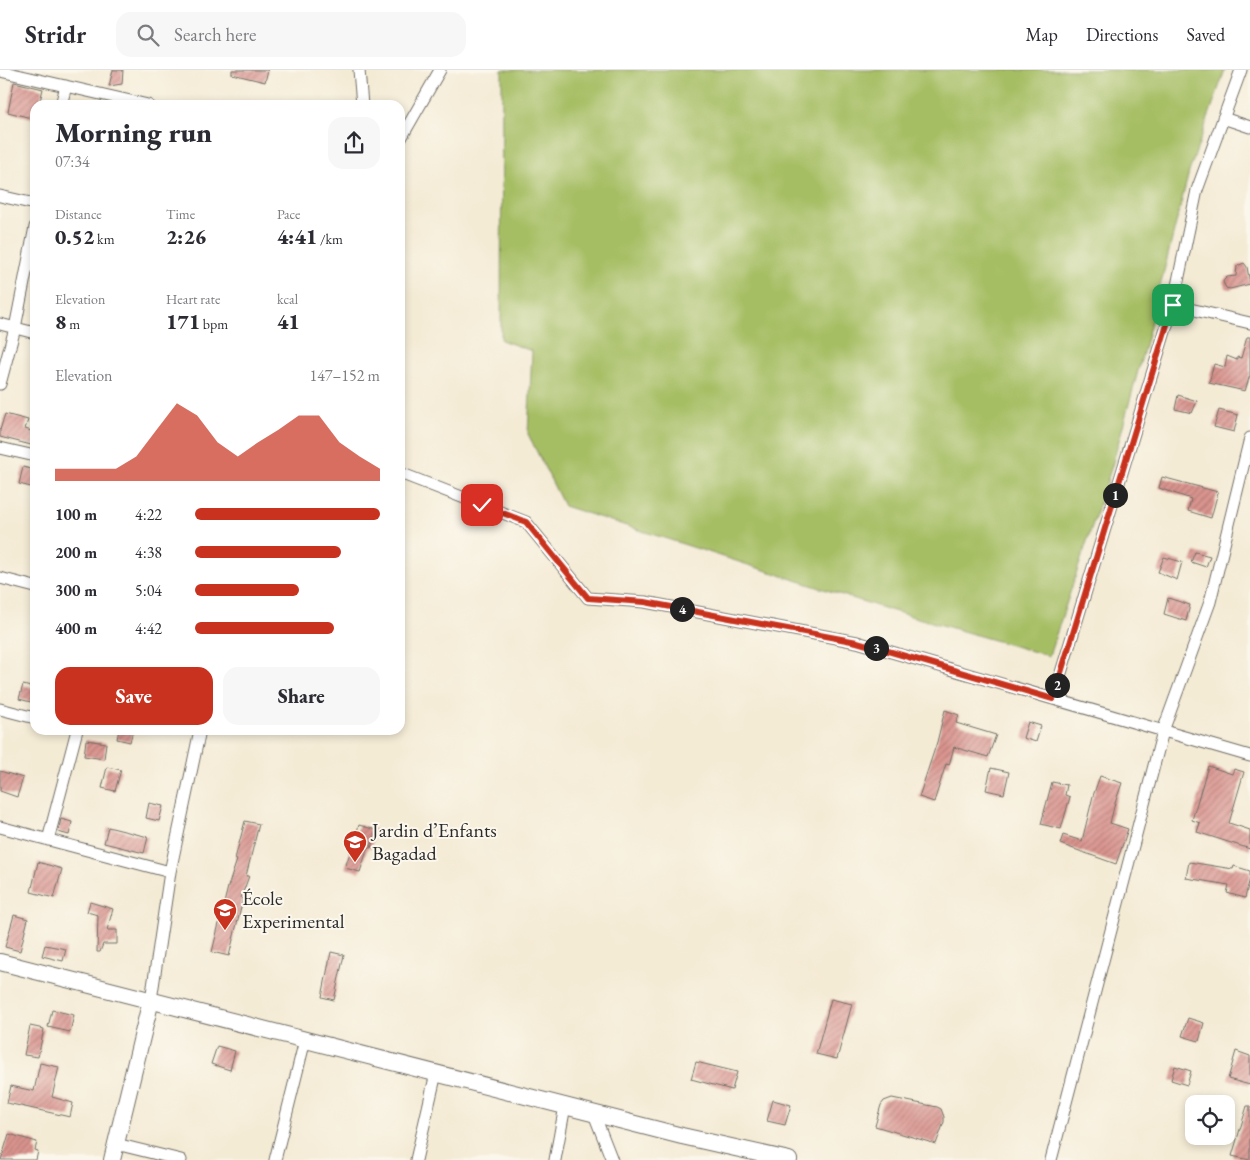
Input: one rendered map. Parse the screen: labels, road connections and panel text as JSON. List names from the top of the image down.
{
  "places": {
    "school or university": ["Jardin d’Enfants Bagadad", "École Experimental"]
  },
  "page": {
    "header": "Stridr",
    "search": "Search here",
    "nav": ["Map", "Directions", "Saved"],
    "heading": ["Morning run", "07:34"],
    "stats": [
      ["Distance", "0.52 km"],
      ["Time", "2:26"],
      ["Pace", "4:41 /km"],
      ["Elevation", "8 m"],
      ["Heart rate", "171 bpm"],
      ["kcal", "41"]
    ],
    "chart": ["Elevation", "147–152 m"],
    "pins": [
      "1",
      "4",
      "3",
      "2"
    ],
    "list": [
      {
        "name": "100 m",
        "note": "4:22"
      },
      {
        "name": "200 m",
        "note": "4:38"
      },
      {
        "name": "300 m",
        "note": "5:04"
      },
      {
        "name": "400 m",
        "note": "4:42"
      }
    ],
    "buttons": ["Save", "Share"]
  }
}
